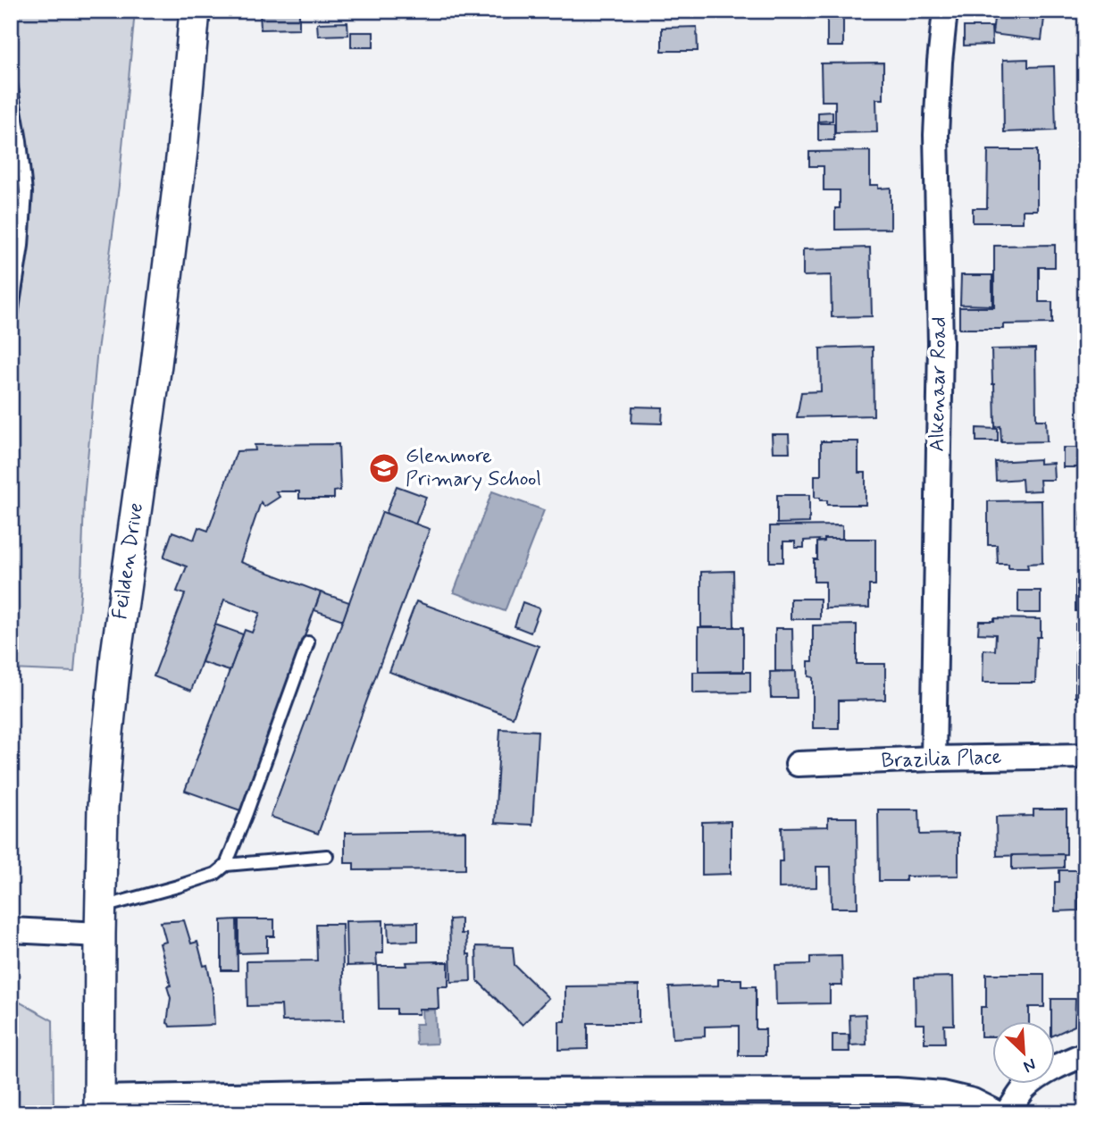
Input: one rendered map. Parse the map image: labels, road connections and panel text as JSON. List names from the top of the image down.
{
  "streets": {
    "street": ["Alkenaar Road", "Feilden Drive", "Brazilia Place"]
  },
  "crossings": [
    ["Alkenaar Road", "Brazilia Place"]
  ],
  "places": {
    "school or university": ["Glenmore Primary School"]
  },
  "north": "bottom right"
}
